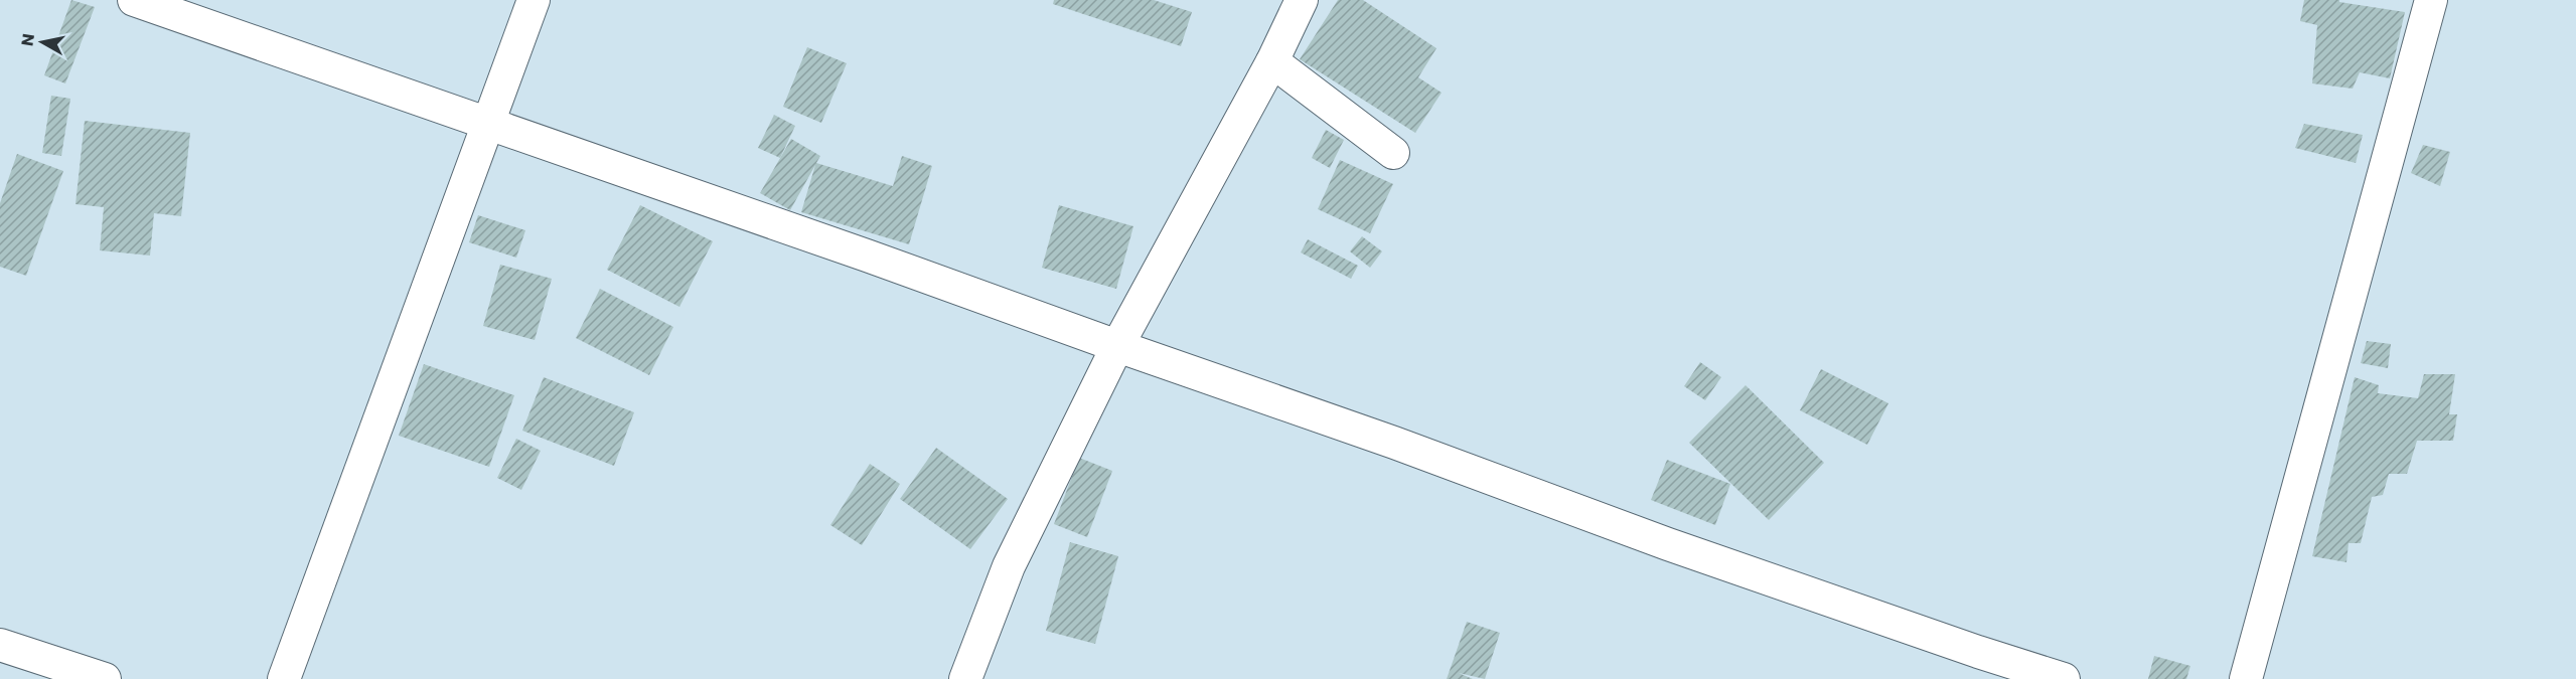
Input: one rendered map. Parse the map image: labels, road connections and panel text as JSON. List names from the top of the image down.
{
  "north": "left"
}
